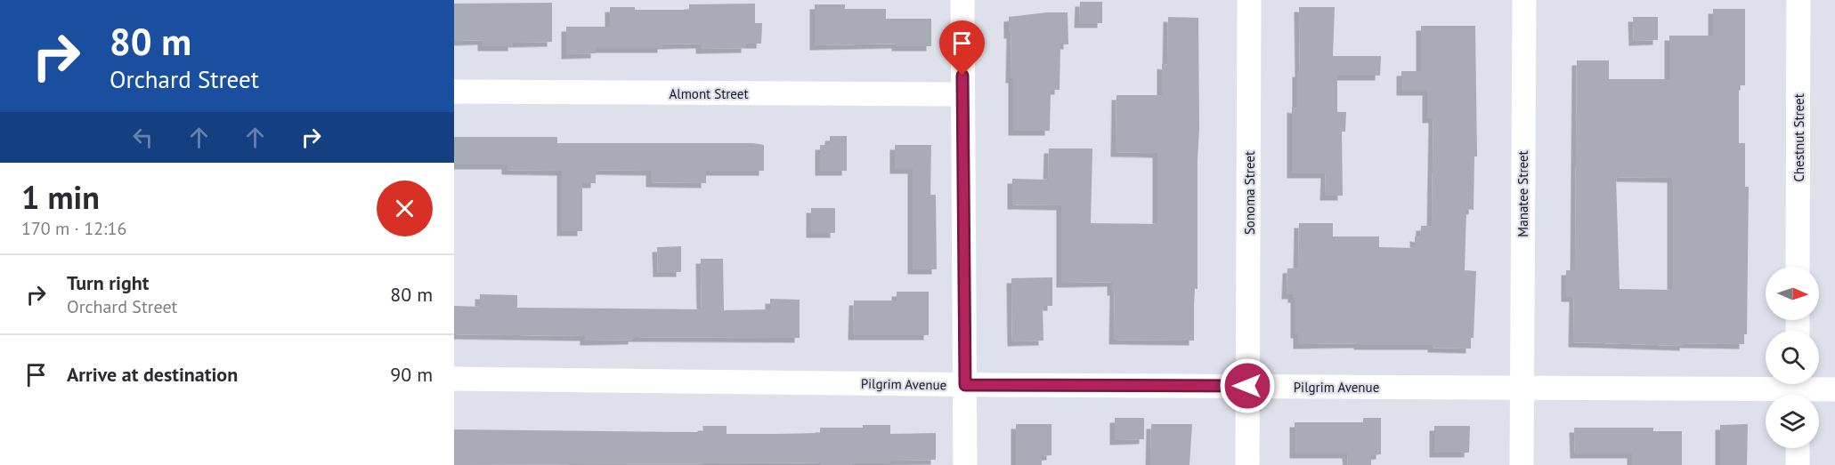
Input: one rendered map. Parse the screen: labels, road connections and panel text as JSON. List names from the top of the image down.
{
  "streets": {
    "street": [
      "Almont Street",
      "Chestnut Street",
      "Sonoma Street",
      "Manatee Street",
      "Pilgrim Avenue"
    ]
  },
  "crossings": [
    ["Sonoma Street", "Pilgrim Avenue"],
    ["Manatee Street", "Pilgrim Avenue"]
  ],
  "north": "right",
  "page": {
    "turn": ["80 m", "Orchard Street"],
    "heading": ["1 min", "170 m · 12:16"],
    "list": [
      {
        "name": "Turn right",
        "note": "Orchard Street",
        "value": "80 m"
      },
      {
        "name": "Arrive at destination",
        "value": "90 m"
      }
    ]
  }
}
